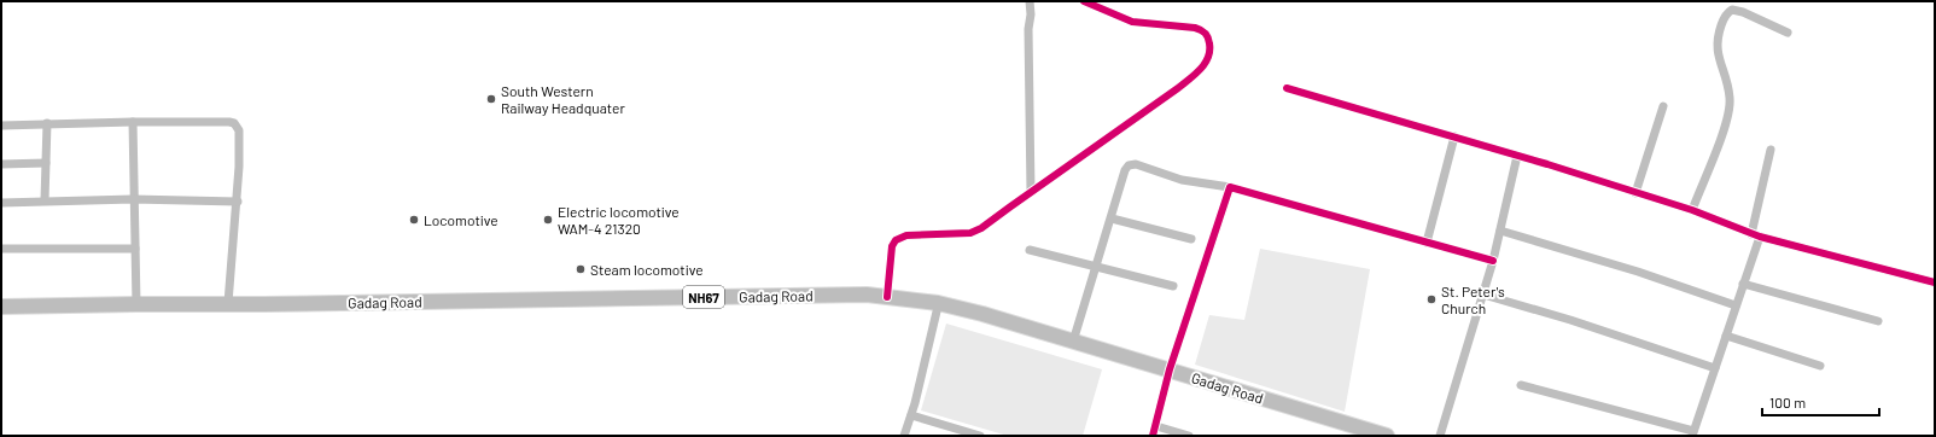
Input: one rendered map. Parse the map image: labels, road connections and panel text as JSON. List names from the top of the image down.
{
  "streets": {
    "highway": ["Gadag Road", "NH67"]
  },
  "places": [
    "South Western Railway Headquater",
    "Locomotive",
    "Electric locomotive WAM-4 21320",
    "Steam locomotive",
    "St. Peter's Church"
  ],
  "scale_bar": "100 m"
}
